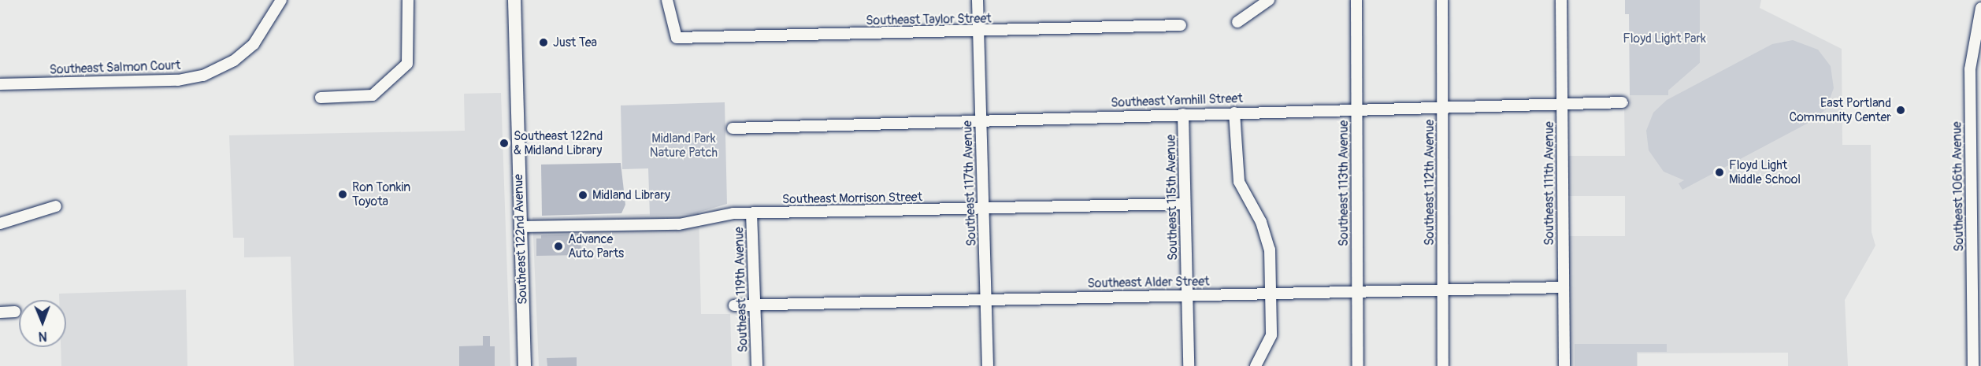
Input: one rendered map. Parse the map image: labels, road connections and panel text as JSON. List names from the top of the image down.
{
  "streets": {
    "main road": ["Southeast 122nd Avenue"],
    "street": [
      "Southeast Taylor Street",
      "Southeast Salmon Court",
      "Southeast Yamhill Street",
      "Southeast 112th Avenue",
      "Southeast 117th Avenue",
      "Southeast 113th Avenue",
      "Southeast 111th Avenue",
      "Southeast 106th Avenue",
      "Southeast 115th Avenue",
      "Southeast Morrison Street",
      "Southeast Alder Street",
      "Southeast 119th Avenue"
    ]
  },
  "crossings": [
    ["Southeast Taylor Street", "Southeast 117th Avenue"],
    ["Southeast Yamhill Street", "Southeast 112th Avenue"],
    ["Southeast Yamhill Street", "Southeast 117th Avenue"],
    ["Southeast Yamhill Street", "Southeast 113th Avenue"],
    ["Southeast Yamhill Street", "Southeast 111th Avenue"],
    ["Southeast Yamhill Street", "Southeast 115th Avenue"],
    ["Southeast 112th Avenue", "Southeast Alder Street"],
    ["Southeast 117th Avenue", "Southeast Morrison Street"],
    ["Southeast 117th Avenue", "Southeast Alder Street"],
    ["Southeast 113th Avenue", "Southeast Alder Street"],
    ["Southeast 111th Avenue", "Southeast Alder Street"],
    ["Southeast 115th Avenue", "Southeast Morrison Street"],
    ["Southeast 115th Avenue", "Southeast Alder Street"],
    ["Southeast Morrison Street", "Southeast 122nd Avenue"],
    ["Southeast Morrison Street", "Southeast 119th Avenue"],
    ["Southeast Alder Street", "Southeast 119th Avenue"]
  ],
  "parks": ["Floyd Light Park", "Midland Park Nature Patch"],
  "places": [
    "Just Tea",
    "East Portland Community Center",
    "Southeast 122nd & Midland Library",
    "Floyd Light Middle School",
    "Ron Tonkin Toyota",
    "Midland Library",
    "Advance Auto Parts"
  ],
  "north": "bottom"
}
